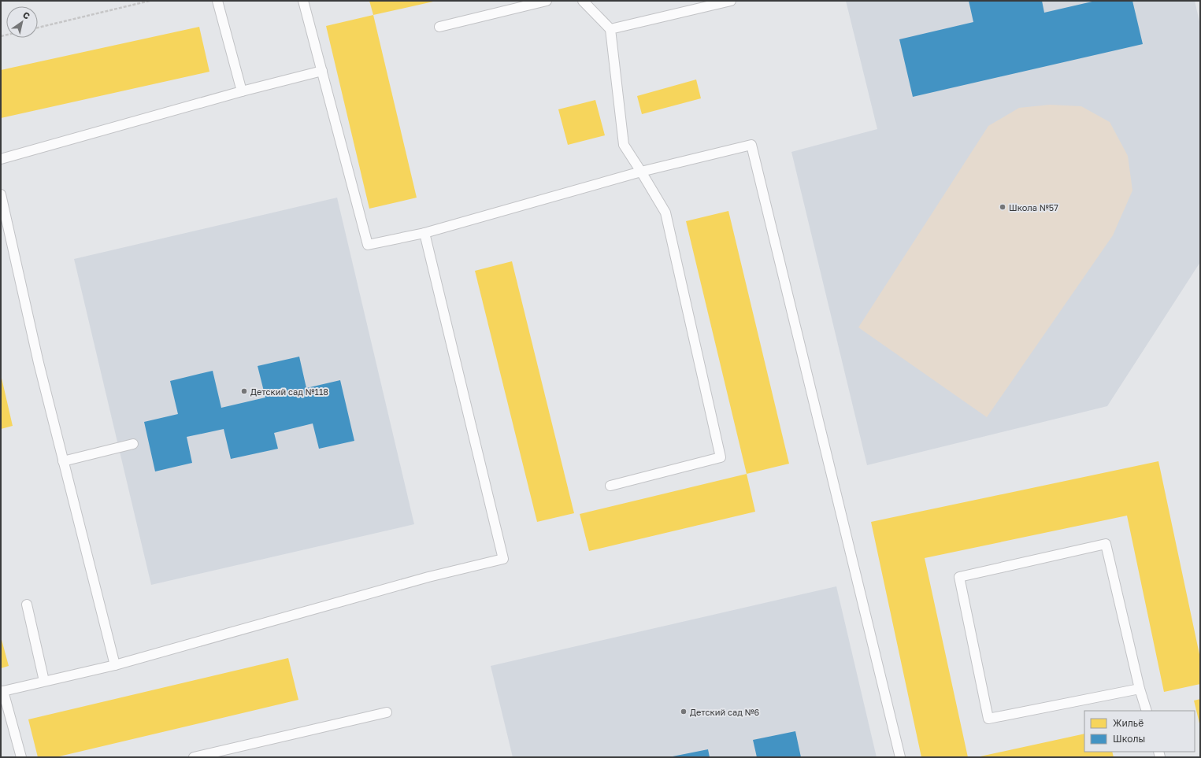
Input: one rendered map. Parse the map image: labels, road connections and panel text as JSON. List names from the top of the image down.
{
  "places": ["Школа №57", "Детский сад №118", "Детский сад №6"],
  "legend": ["Жильё", "Школы"],
  "north": "top right"
}
